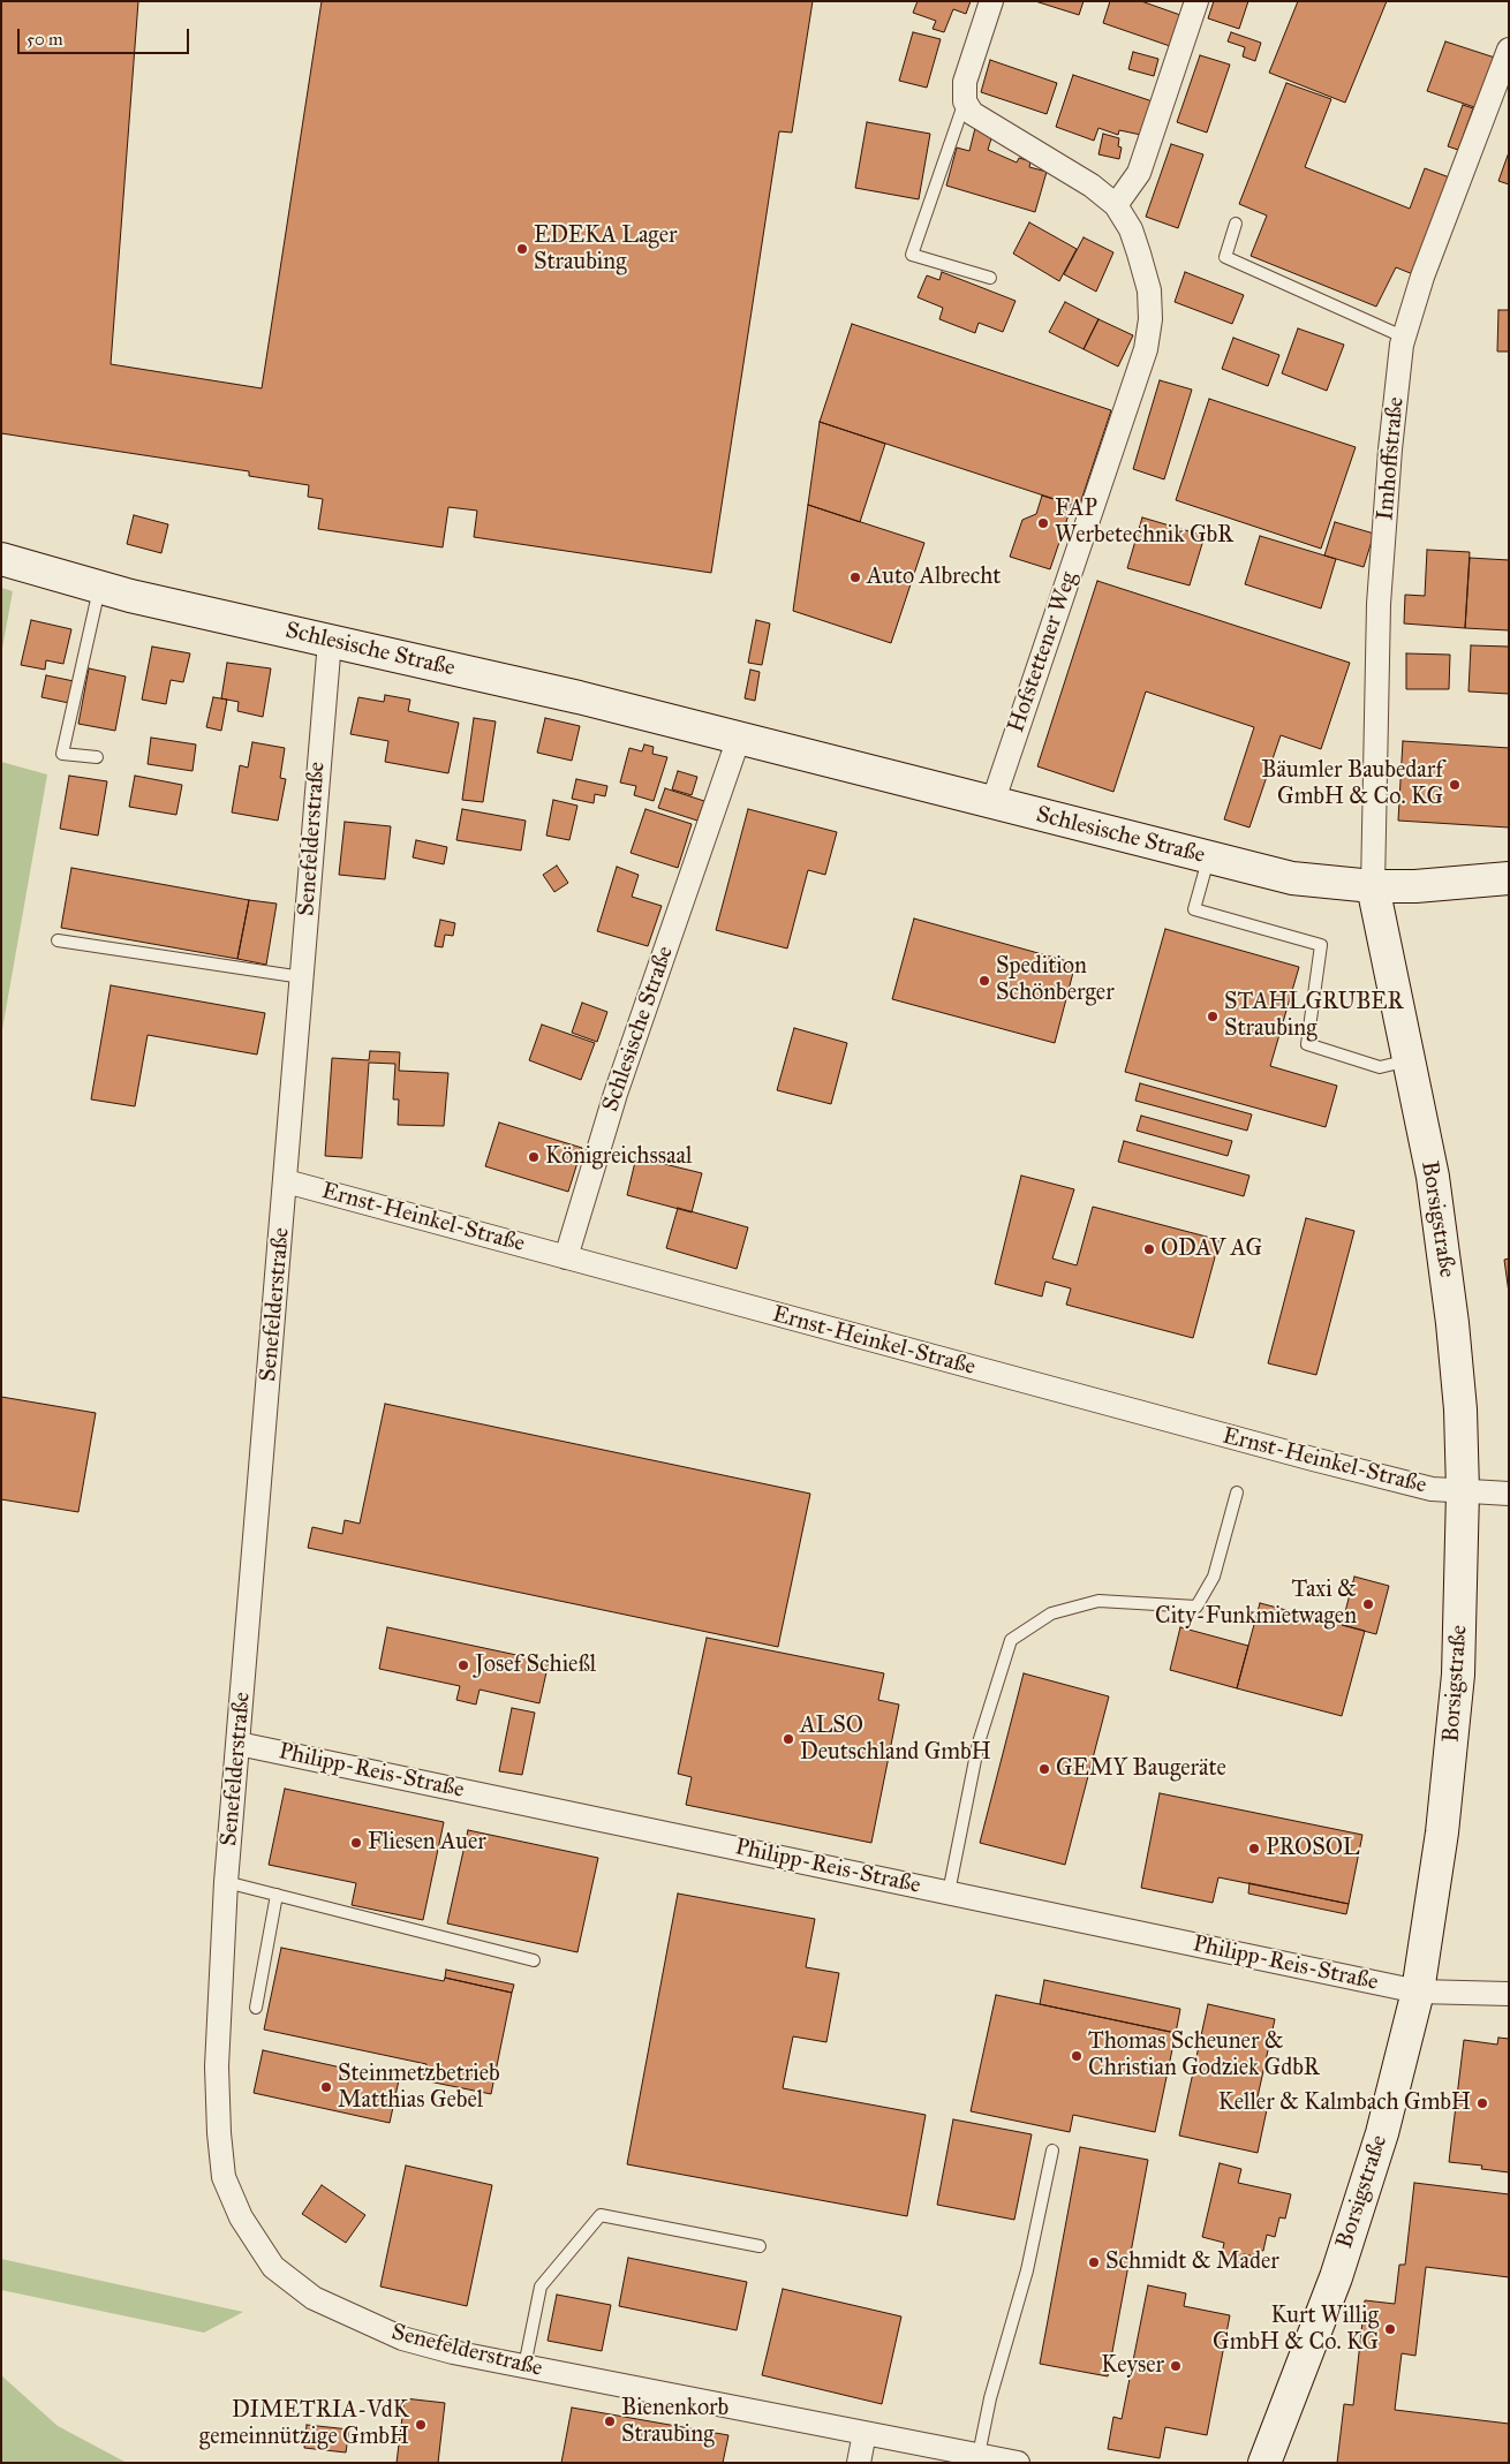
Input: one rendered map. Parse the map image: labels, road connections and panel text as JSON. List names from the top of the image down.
{
  "streets": {
    "street": [
      "Imhoffstraße",
      "Schlesische Straße",
      "Hofstettener Weg",
      "Senefelderstraße",
      "Ernst-Heinkel-Straße",
      "Borsigstraße",
      "Philipp-Reis-Straße"
    ]
  },
  "crossings": [
    ["Imhoffstraße", "Schlesische Straße"],
    ["Imhoffstraße", "Borsigstraße"],
    ["Schlesische Straße", "Hofstettener Weg"],
    ["Schlesische Straße", "Senefelderstraße"],
    ["Schlesische Straße", "Ernst-Heinkel-Straße"],
    ["Schlesische Straße", "Borsigstraße"],
    ["Senefelderstraße", "Ernst-Heinkel-Straße"],
    ["Senefelderstraße", "Philipp-Reis-Straße"],
    ["Ernst-Heinkel-Straße", "Borsigstraße"],
    ["Borsigstraße", "Philipp-Reis-Straße"]
  ],
  "places": [
    "EDEKA Lager Straubing",
    "FAP Werbetechnik GbR",
    "Auto Albrecht",
    "Bäumler Baubedarf GmbH & Co. KG",
    "Spedition Schönberger",
    "STAHLGRUBER Straubing",
    "Königreichssaal",
    "ODAV AG",
    "Taxi & City-Funkmietwagen",
    "Josef Schießl",
    "ALSO Deutschland GmbH",
    "GEMY Baugeräte",
    "Fliesen Auer",
    "PROSOL",
    "Thomas Scheuner & Christian Godziek GdbR",
    "Steinmetzbetrieb Matthias Gebel",
    "Keller & Kalmbach GmbH",
    "Schmidt & Mader",
    "Kurt Willig GmbH & Co. KG",
    "Keyser",
    "Bienenkorb Straubing",
    "DIMETRIA-VdK gemeinnützige GmbH"
  ],
  "scale_bar": "50 m"
}
